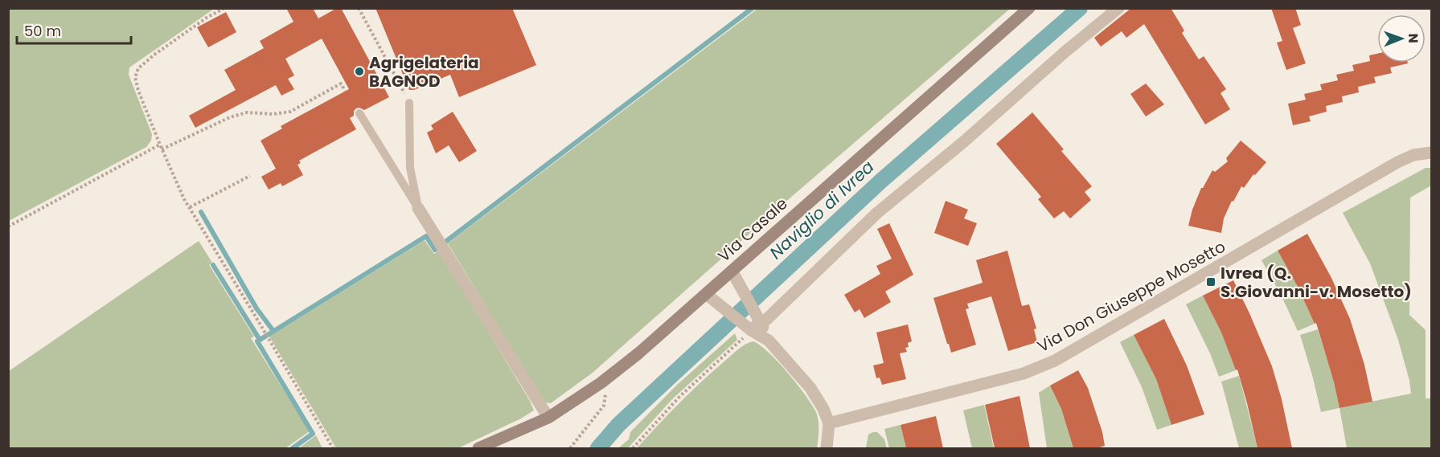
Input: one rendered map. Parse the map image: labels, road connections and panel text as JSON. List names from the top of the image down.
{
  "streets": {
    "main road": ["Via Casale"],
    "street": ["Via Don Giuseppe Mosetto"]
  },
  "water": ["Naviglio di Ivrea"],
  "places": {
    "other": ["Agrigelateria BAGNOD"],
    "transit": ["Ivrea (Q. S.Giovanni-v. Mosetto)"]
  },
  "scale_bar": "50 m",
  "north": "right"
}
